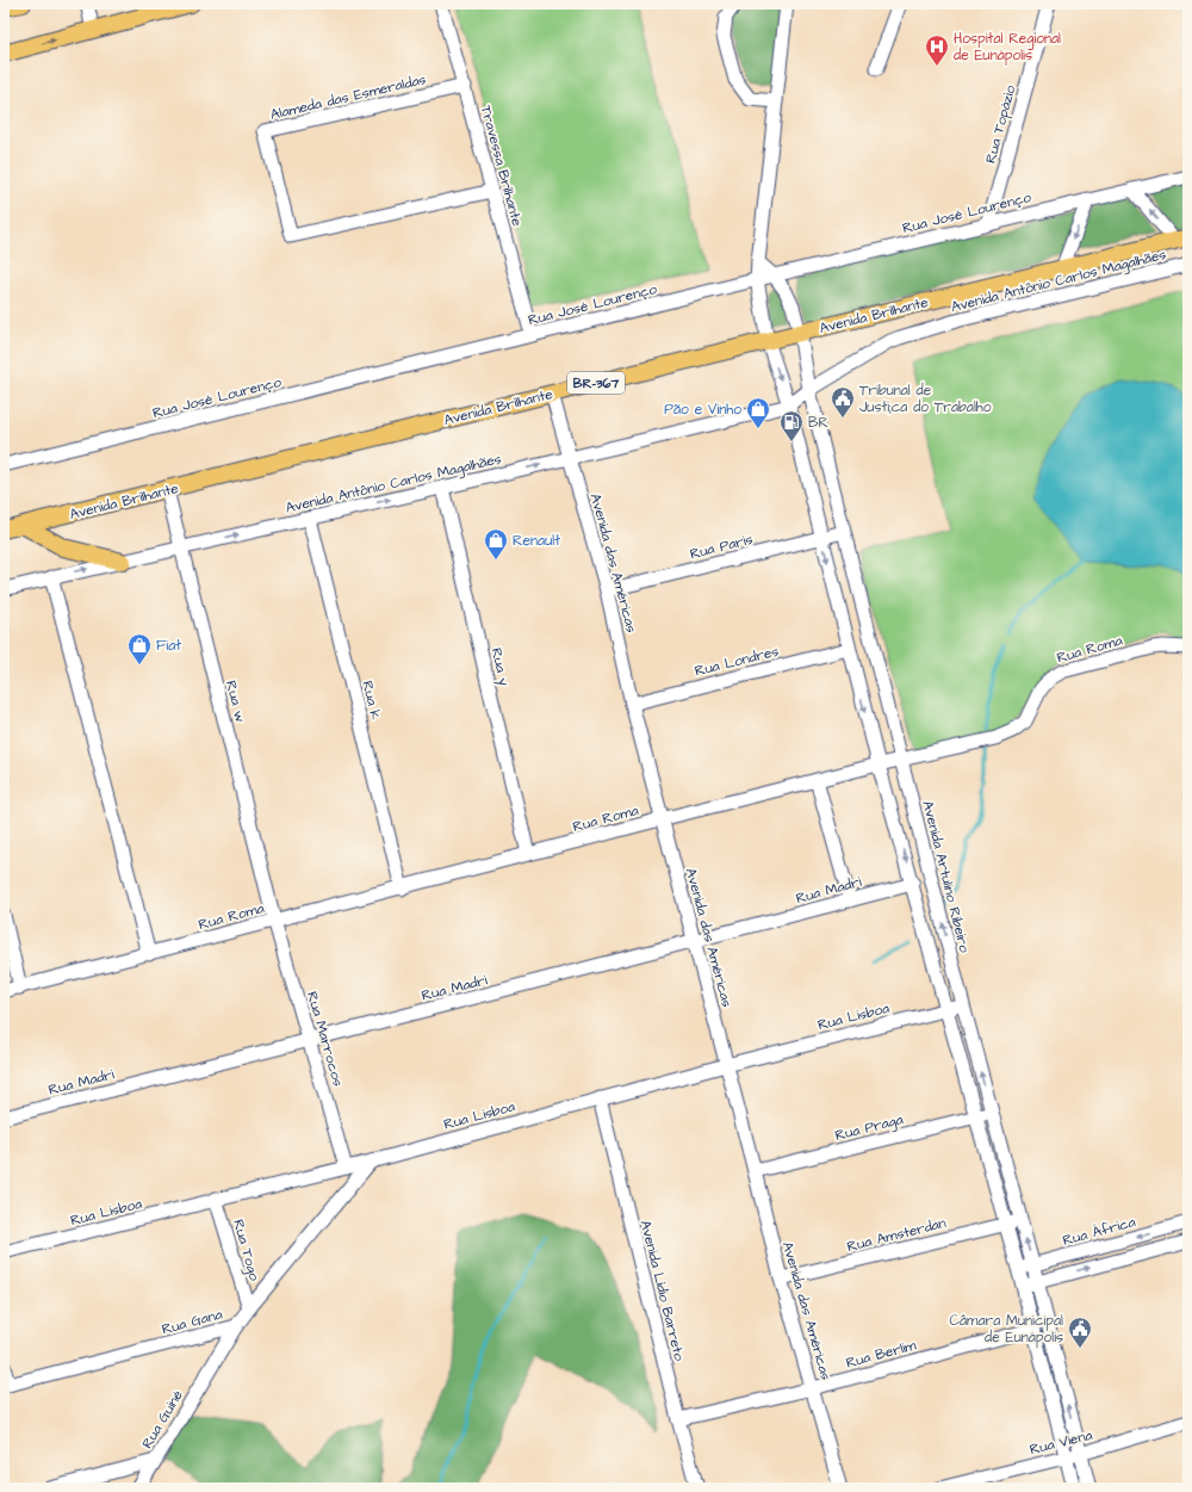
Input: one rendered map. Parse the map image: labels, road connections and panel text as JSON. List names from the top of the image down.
{
  "streets": {
    "main road": ["Avenida Brilhante", "BR-367"],
    "street": [
      "Alameda das Esmeraldas",
      "Rua Topázio",
      "Travessa Brilhante",
      "Rua José Lourenço",
      "Avenida Antônio Carlos Magalhães",
      "Rua Paris",
      "Avenida das Américas",
      "Rua Roma",
      "Rua Londres",
      "Rua y",
      "Rua k",
      "Rua w",
      "Avenida Artulino Ribeiro",
      "Rua Madri",
      "Rua Lisboa",
      "Rua Marrocos",
      "Rua Praga",
      "Rua África",
      "Rua Amsterdan",
      "Rua Togo",
      "Avenida Lídio Barreto",
      "Rua Gana",
      "Rua Berlim",
      "Rua Guiné",
      "Rua Viena"
    ]
  },
  "crossings": [
    ["Alameda das Esmeraldas", "Travessa Brilhante"],
    ["Rua Topázio", "Rua José Lourenço"],
    ["Travessa Brilhante", "Rua José Lourenço"],
    ["Rua José Lourenço", "Avenida Artulino Ribeiro"],
    ["Avenida Antônio Carlos Magalhães", "Avenida das Américas"],
    ["Avenida Antônio Carlos Magalhães", "Rua y"],
    ["Avenida Antônio Carlos Magalhães", "Rua k"],
    ["Avenida Antônio Carlos Magalhães", "Rua w"],
    ["Avenida Antônio Carlos Magalhães", "Avenida Artulino Ribeiro"],
    ["Avenida Brilhante", "Avenida das Américas"],
    ["Avenida Brilhante", "Rua w"],
    ["Avenida Brilhante", "Avenida Artulino Ribeiro"],
    ["Rua Paris", "Avenida das Américas"],
    ["Rua Paris", "Avenida Artulino Ribeiro"],
    ["Avenida das Américas", "Rua Roma"],
    ["Avenida das Américas", "Rua Londres"],
    ["Avenida das Américas", "Rua Madri"],
    ["Avenida das Américas", "Rua Lisboa"],
    ["Avenida das Américas", "Rua Praga"],
    ["Avenida das Américas", "Rua Amsterdan"],
    ["Avenida das Américas", "Rua Berlim"],
    ["Rua Roma", "Rua y"],
    ["Rua Roma", "Rua k"],
    ["Rua Roma", "Rua w"],
    ["Rua Roma", "Avenida Artulino Ribeiro"],
    ["Rua Roma", "Rua Marrocos"],
    ["Rua w", "Rua Marrocos"],
    ["Avenida Artulino Ribeiro", "Rua Lisboa"],
    ["Avenida Artulino Ribeiro", "Rua Praga"],
    ["Avenida Artulino Ribeiro", "Rua África"],
    ["Avenida Artulino Ribeiro", "Rua Amsterdan"],
    ["Avenida Artulino Ribeiro", "Rua Viena"],
    ["Rua Madri", "Rua Marrocos"],
    ["Rua Lisboa", "Rua Marrocos"],
    ["Rua Lisboa", "Rua Togo"],
    ["Rua Lisboa", "Avenida Lídio Barreto"],
    ["Rua Lisboa", "Rua Gana"],
    ["Rua Togo", "Rua Gana"],
    ["Avenida Lídio Barreto", "Rua Berlim"],
    ["Rua Gana", "Rua Guiné"]
  ],
  "one_way": ["Avenida Antônio Carlos Magalhães"],
  "places": {
    "hospital": ["Hospital Regional de Eunápolis"],
    "public building": ["Tribunal de Justi;ca do Trabalho", "Câmara Municipal de Eunápolis"],
    "shop": ["Pão e Vinho", "Renault", "Fiat"],
    "fuel station": ["BR"]
  }
}
